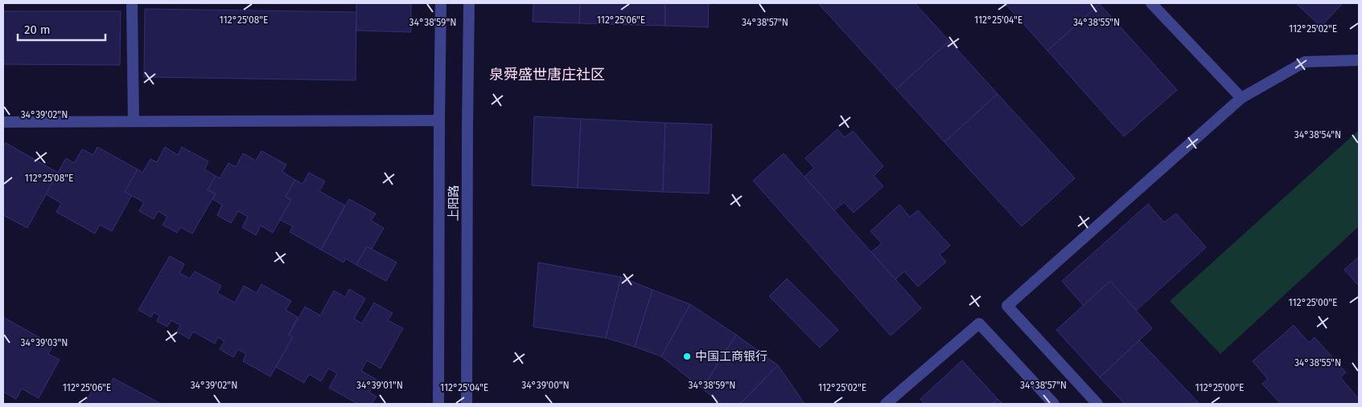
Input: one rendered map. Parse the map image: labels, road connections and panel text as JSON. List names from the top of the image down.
{
  "streets": {
    "street": ["上阳路"]
  },
  "districts": ["泉舜盛世唐庄社区"],
  "places": ["中国工商银行"],
  "scale_bar": "20 m",
  "coordinates": [
    "112°25'08\"E",
    "112°25'06\"E",
    "112°25'04\"E",
    "34°38'59\"N",
    "34°38'57\"N",
    "34°38'55\"N",
    "112°25'02\"E",
    "34°39'02\"N",
    "34°38'54\"N",
    "112°25'00\"E",
    "34°39'03\"N",
    "34°39'01\"N",
    "34°39'00\"N"
  ]
}
